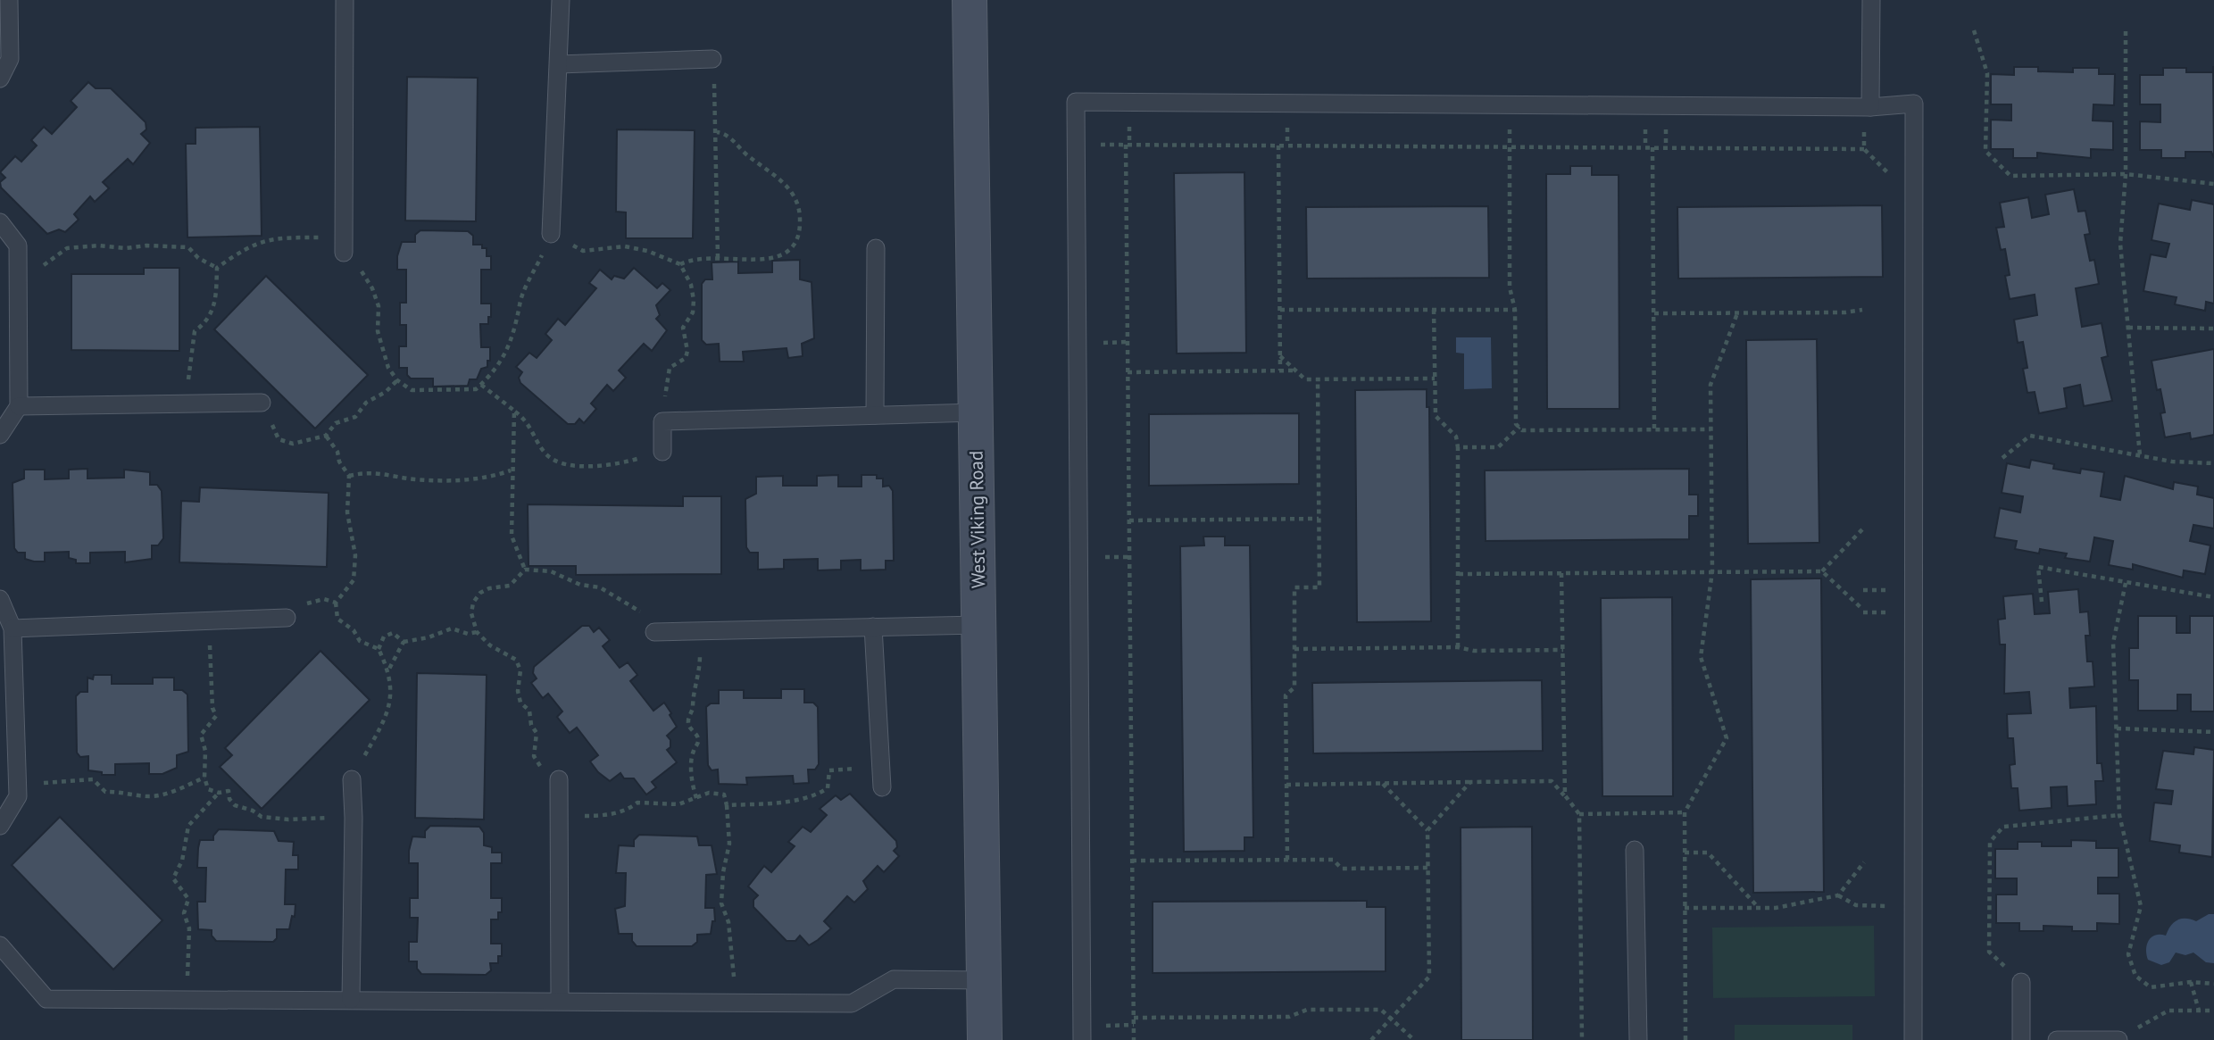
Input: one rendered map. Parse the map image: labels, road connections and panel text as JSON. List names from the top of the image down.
{
  "streets": {
    "street": ["West Viking Road"]
  }
}
